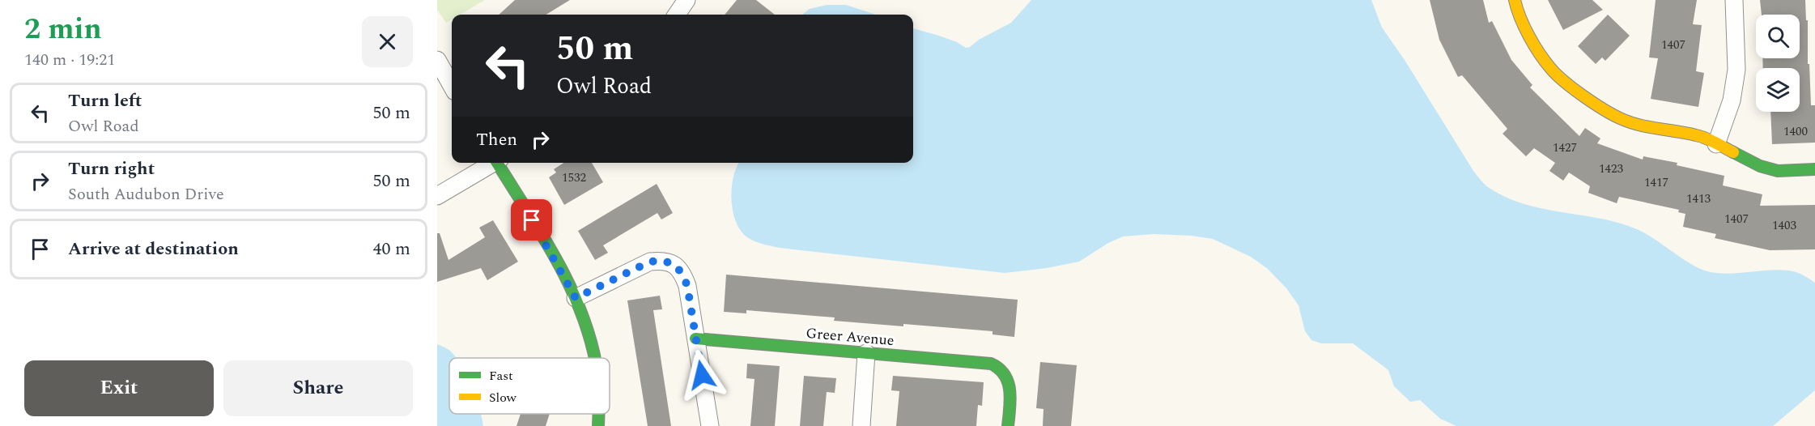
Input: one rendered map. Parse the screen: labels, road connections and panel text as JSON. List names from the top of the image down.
{
  "streets": {
    "street": ["Greer Avenue"]
  },
  "house_numbers": [
    "1407",
    "1400",
    "1427",
    "1423",
    "1532",
    "1417",
    "1413",
    "1407",
    "1403"
  ],
  "legend": ["Fast", "Slow"],
  "page": {
    "heading": ["2 min", "140 m · 19:21"],
    "turn": ["50 m", "Owl Road"],
    "list": [
      {
        "name": "Turn left",
        "note": "Owl Road",
        "value": "50 m"
      },
      {
        "name": "Turn right",
        "note": "South Audubon Drive",
        "value": "50 m"
      },
      {
        "name": "Arrive at destination",
        "value": "40 m"
      }
    ],
    "then": "Then",
    "buttons": ["Exit", "Share"]
  }
}
